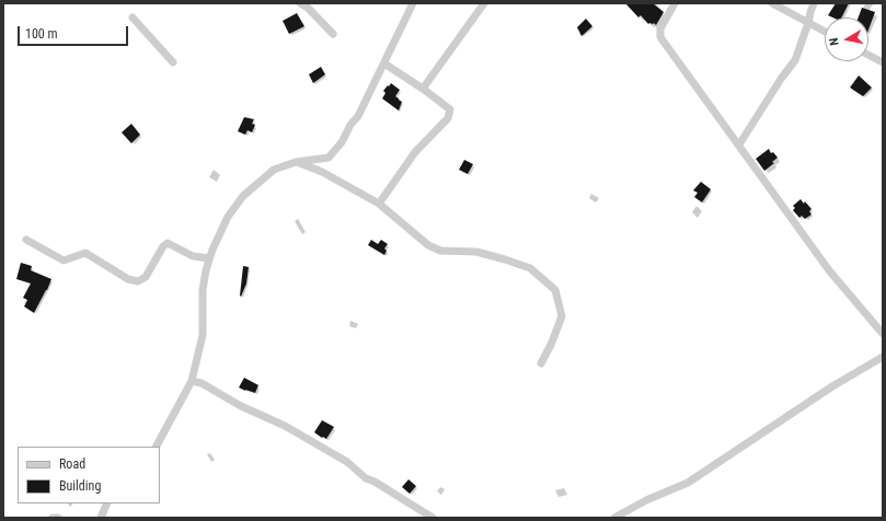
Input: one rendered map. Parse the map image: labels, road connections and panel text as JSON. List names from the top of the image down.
{
  "legend": ["Road", "Building"],
  "scale_bar": "100 m",
  "north": "left"
}
